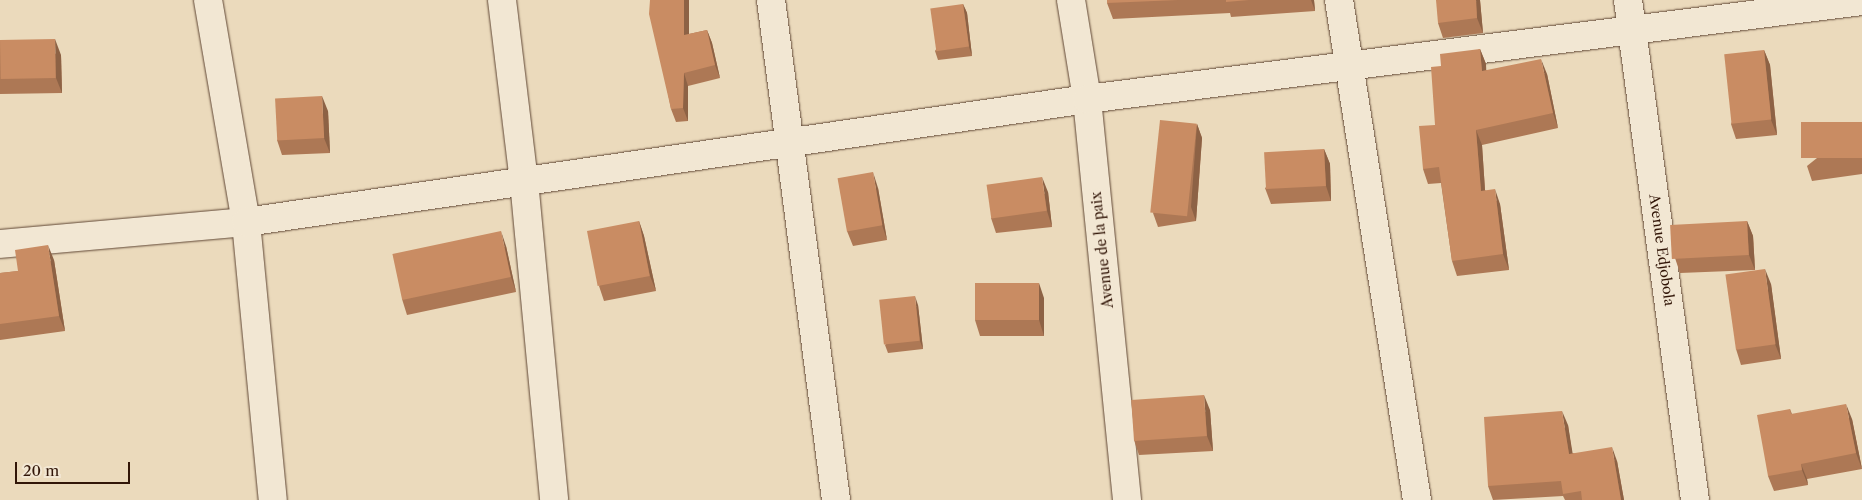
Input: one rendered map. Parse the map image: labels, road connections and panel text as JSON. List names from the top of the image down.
{
  "streets": {
    "street": ["Avenue de la paix", "Avenue Edjobola"]
  },
  "scale_bar": "20 m"
}
